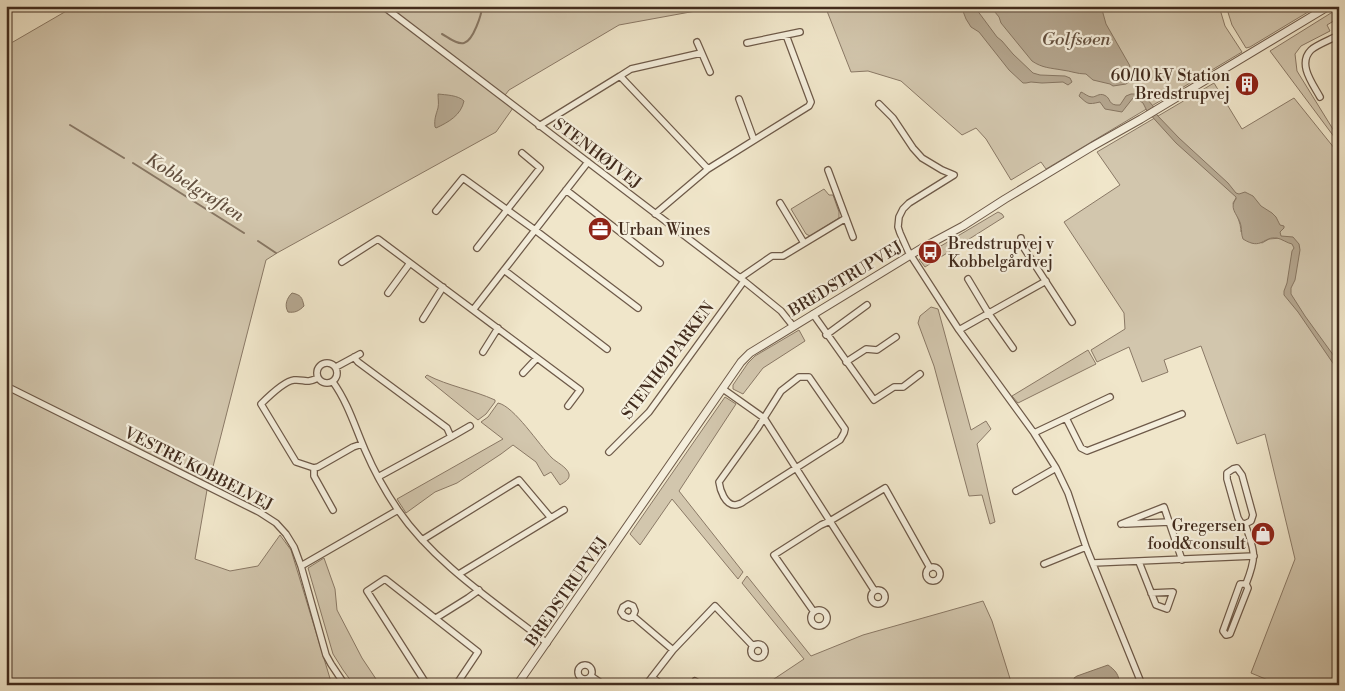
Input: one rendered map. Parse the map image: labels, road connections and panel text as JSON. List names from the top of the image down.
{
  "streets": {
    "street": [
      "STENHØJVEJ",
      "BREDSTRUPVEJ",
      "STENHØJPARKEN",
      "VESTRE KOBBELVEJ"
    ]
  },
  "crossings": [
    ["STENHØJVEJ", "BREDSTRUPVEJ"],
    ["STENHØJVEJ", "STENHØJPARKEN"]
  ],
  "water": ["Golfsøen", "Kobbelgrøften"],
  "places": {
    "building": ["60/10 kV Station Bredstrupvej"],
    "office": ["Urban Wines"],
    "bus stop": ["Bredstrupvej v Kobbelgårdvej"],
    "shop": ["Gregersen food&consult"]
  }
}
